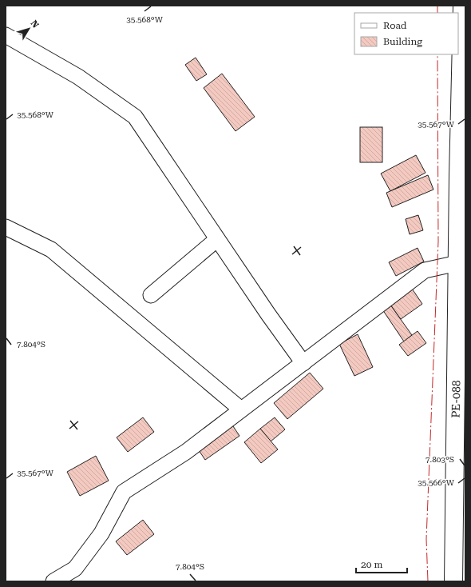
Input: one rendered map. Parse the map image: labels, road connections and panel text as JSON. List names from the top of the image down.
{
  "streets": {
    "main road": ["PE-088"]
  },
  "legend": ["Road", "Building"],
  "scale_bar": "20 m",
  "north": "top right",
  "coordinates": [
    "35.568°W",
    "35.567°W",
    "7.804°S",
    "7.803°S",
    "35.566°W"
  ]
}
